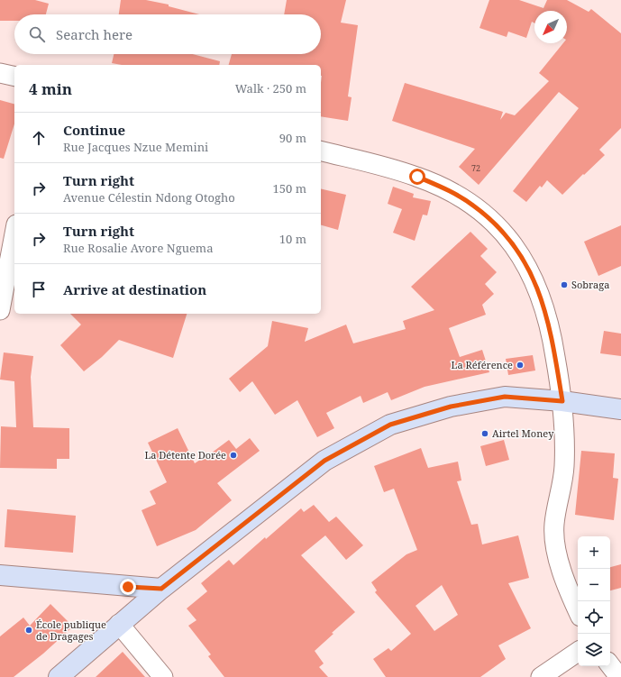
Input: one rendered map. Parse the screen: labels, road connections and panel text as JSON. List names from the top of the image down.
{
  "places": [
    "Sobraga",
    "La Référence",
    "Airtel Money",
    "La Détente Dorée",
    "École publique de Dragages"
  ],
  "house_numbers": ["72"],
  "north": "bottom left",
  "page": {
    "search": "Search here",
    "heading": ["4 min", "Walk · 250 m"],
    "list": [
      ["Continue", "Rue Jacques Nzue Memini", "90 m"],
      ["Turn right", "Avenue Célestin Ndong Otogho", "150 m"],
      ["Turn right", "Rue Rosalie Avore Nguema", "10 m"],
      "Arrive at destination"
    ],
    "map_buttons": ["+", "−"]
  }
}
